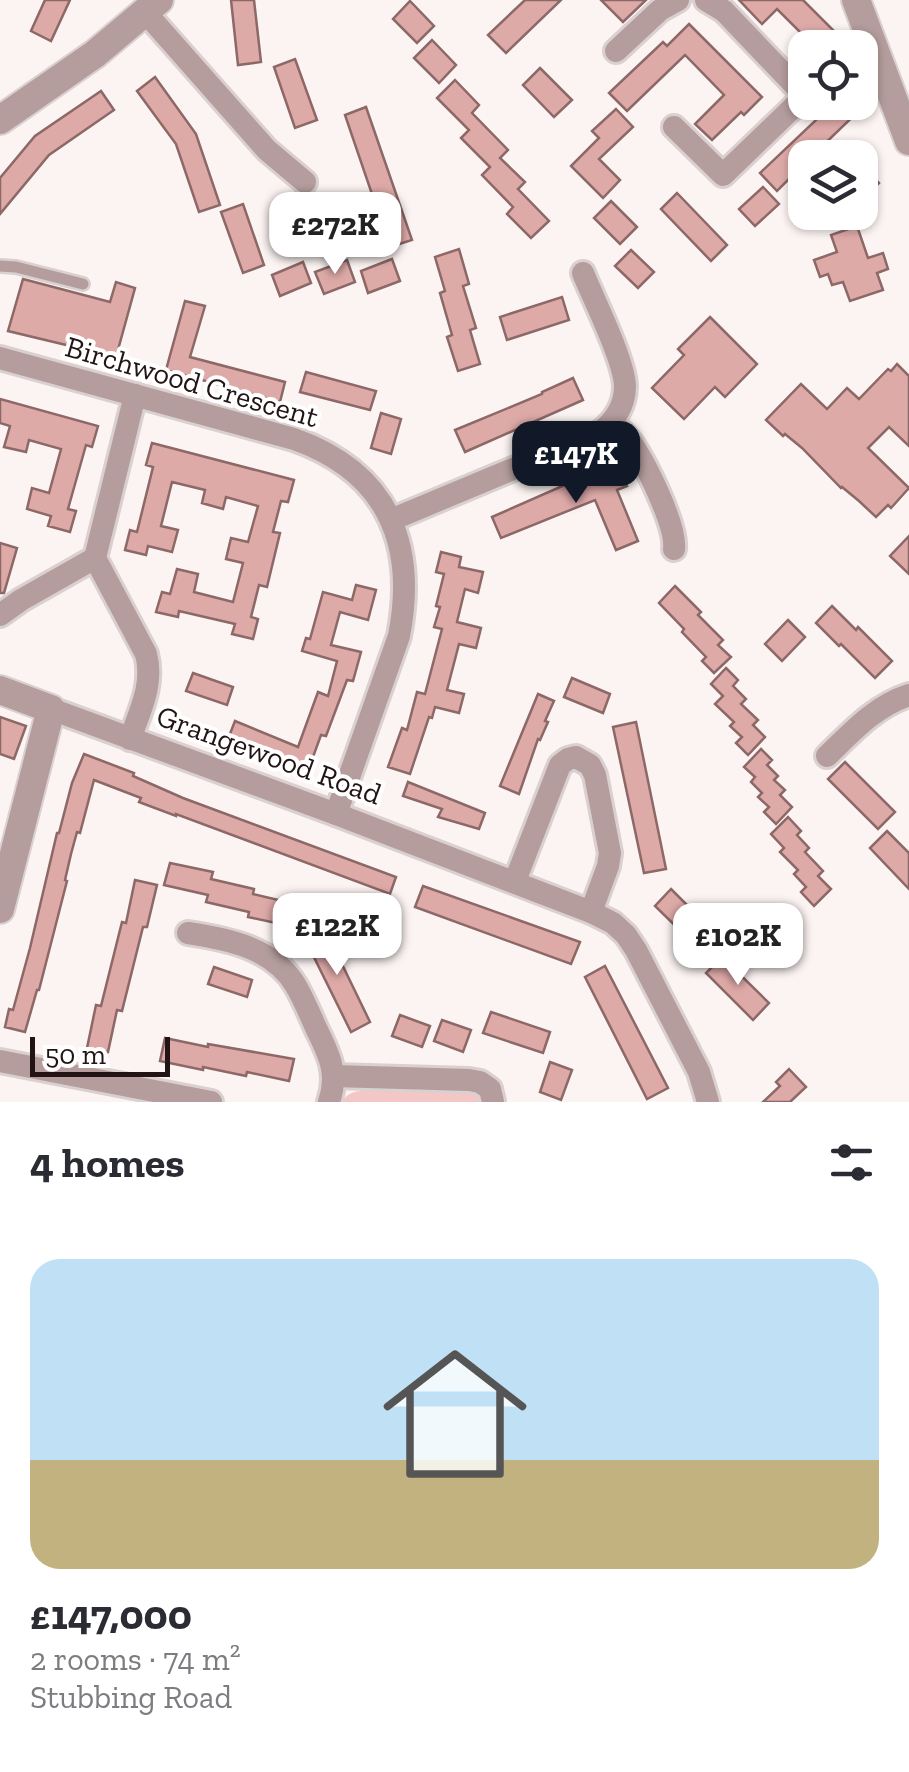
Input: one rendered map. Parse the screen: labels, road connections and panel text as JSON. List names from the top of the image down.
{
  "streets": {
    "street": ["Birchwood Crescent", "Grangewood Road"]
  },
  "crossings": [
    ["Birchwood Crescent", "Grangewood Road"]
  ],
  "scale_bar": "50 m",
  "page": {
    "price": [
      "£272K",
      "£147K",
      "£122K",
      "£102K"
    ],
    "scale": "50 m",
    "heading": "4 homes",
    "list": [
      {
        "name": "£147,000",
        "note": "2 rooms · 74 m² · Stubbing Road"
      }
    ]
  }
}
